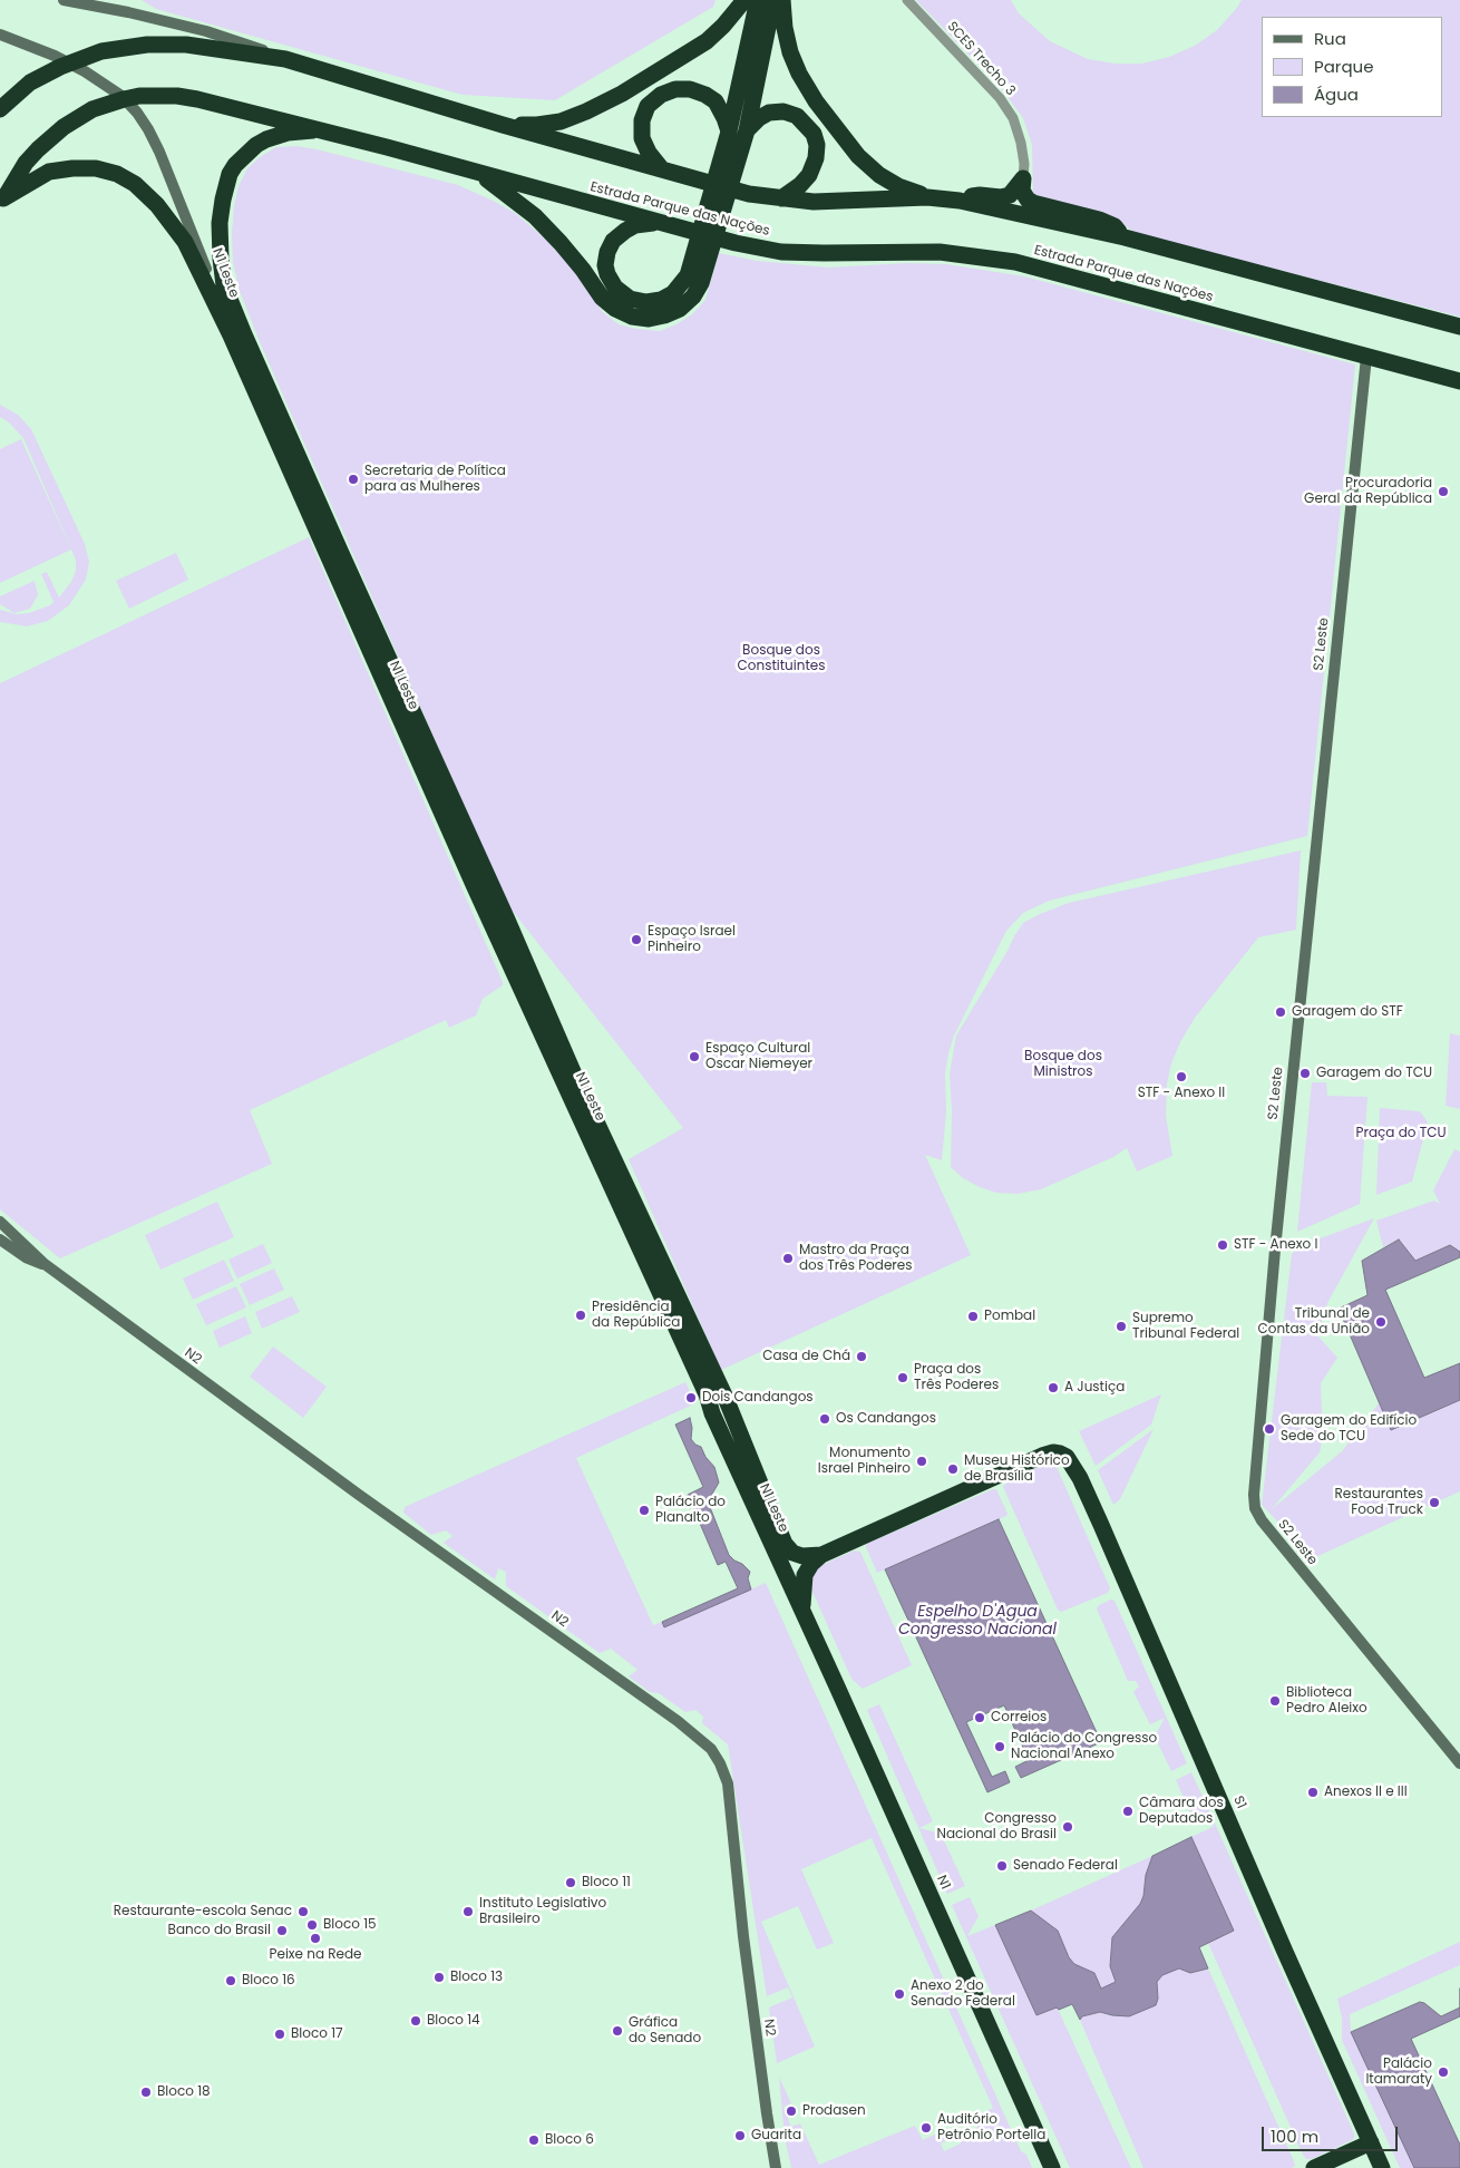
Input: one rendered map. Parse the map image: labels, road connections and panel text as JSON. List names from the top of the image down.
{
  "streets": {
    "highway": [
      "Estrada Parque das Nações",
      "N1 Leste",
      "S1",
      "N1"
    ],
    "main road": ["S2 Leste", "N2"],
    "street": ["SCES Trecho 3"]
  },
  "crossings": [
    ["Estrada Parque das Nações", "S2 Leste"],
    ["N1 Leste", "S1"],
    ["N1 Leste", "N1"]
  ],
  "water": ["Espelho D'Agua Congresso Nacional"],
  "parks": ["Bosque dos Constituintes", "Bosque dos Ministros", "Praça do TCU"],
  "places": [
    "Secretaria de Política para as Mulheres",
    "Procuradoria Geral da República",
    "Espaço Israel Pinheiro",
    "Garagem do STF",
    "Espaço Cultural Oscar Niemeyer",
    "Garagem do TCU",
    "STF - Anexo II",
    "STF - Anexo I",
    "Mastro da Praça dos Três Poderes",
    "Presidência da República",
    "Pombal",
    "Tribunal de Contas da União",
    "Supremo Tribunal Federal",
    "Casa de Chá",
    "Praça dos Três Poderes",
    "A Justiça",
    "Dois Candangos",
    "Os Candangos",
    "Garagem do Edifício Sede do TCU",
    "Monumento Israel Pinheiro",
    "Museu Histórico de Brasília",
    "Restaurantes Food Truck",
    "Palácio do Planalto",
    "Biblioteca Pedro Aleixo",
    "Correios",
    "Palácio do Congresso Nacional Anexo",
    "Anexos II e III",
    "Câmara dos Deputados",
    "Congresso Nacional do Brasil",
    "Senado Federal",
    "Bloco 11",
    "Restaurante-escola Senac",
    "Instituto Legislativo Brasileiro",
    "Bloco 15",
    "Banco do Brasil",
    "Peixe na Rede",
    "Bloco 13",
    "Bloco 16",
    "Anexo 2 do Senado Federal",
    "Bloco 14",
    "Gráfica do Senado",
    "Bloco 17",
    "Palácio Itamaraty",
    "Bloco 18",
    "Prodasen",
    "Auditório Petrônio Portella",
    "Guarita",
    "Bloco 6"
  ],
  "legend": ["Rua", "Parque", "Água"],
  "scale_bar": "100 m"
}
